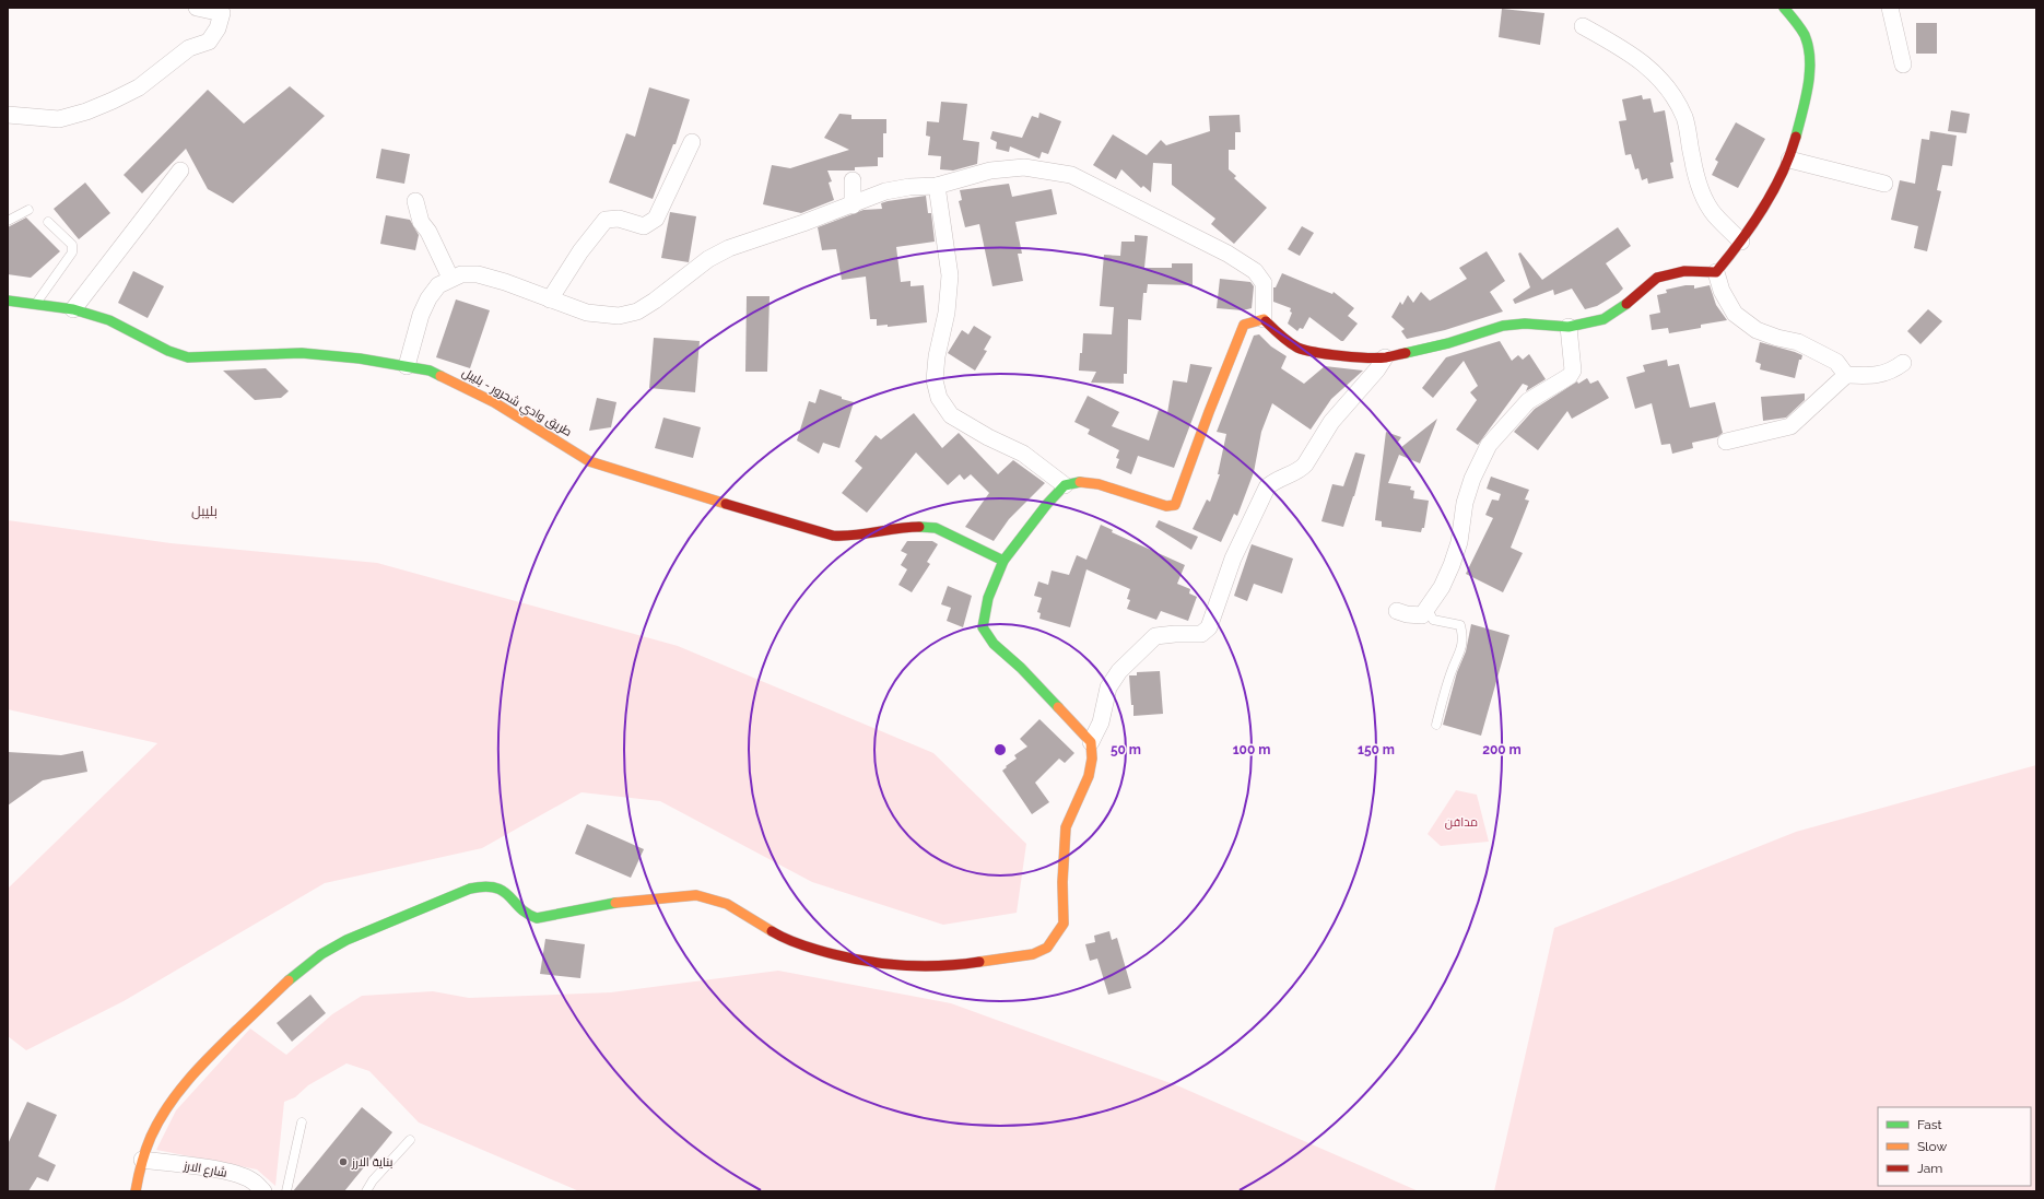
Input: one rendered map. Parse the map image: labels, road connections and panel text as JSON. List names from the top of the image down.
{
  "streets": {
    "street": ["طريق وادي شحرور - بليبل", "شارع الارز"]
  },
  "districts": ["بليبل"],
  "parks": ["مدافن"],
  "places": ["بناية الارز"],
  "legend": ["Fast", "Slow", "Jam"],
  "rings": [
    "50 m",
    "100 m",
    "150 m",
    "200 m"
  ]
}
